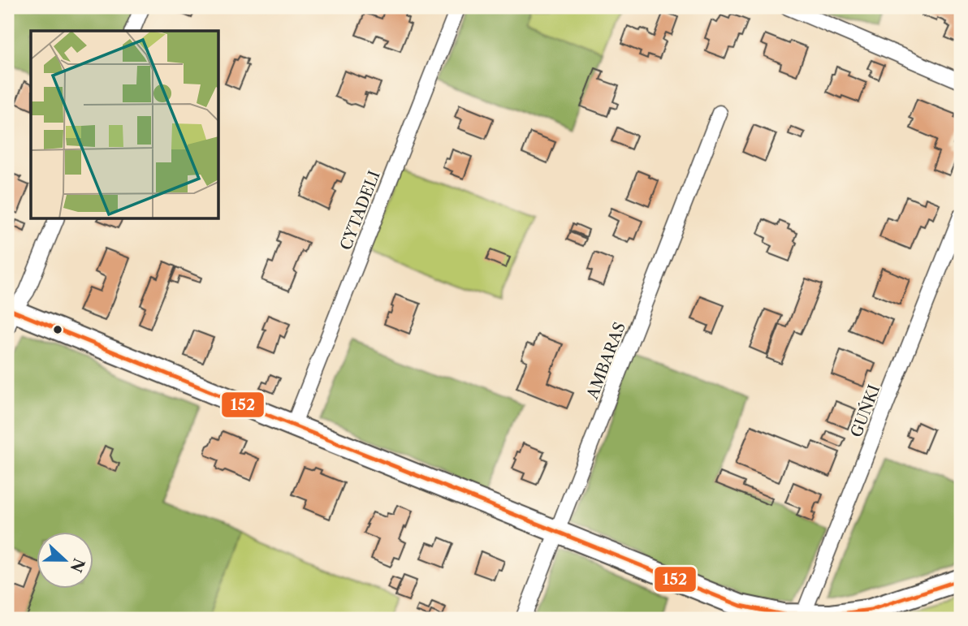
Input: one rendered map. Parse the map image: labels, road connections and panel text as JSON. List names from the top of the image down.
{
  "streets": {
    "street": ["CYTADELI", "AMBARAS", "GUŃKI"]
  },
  "lines": ["transit line 152"],
  "north": "right"
}
